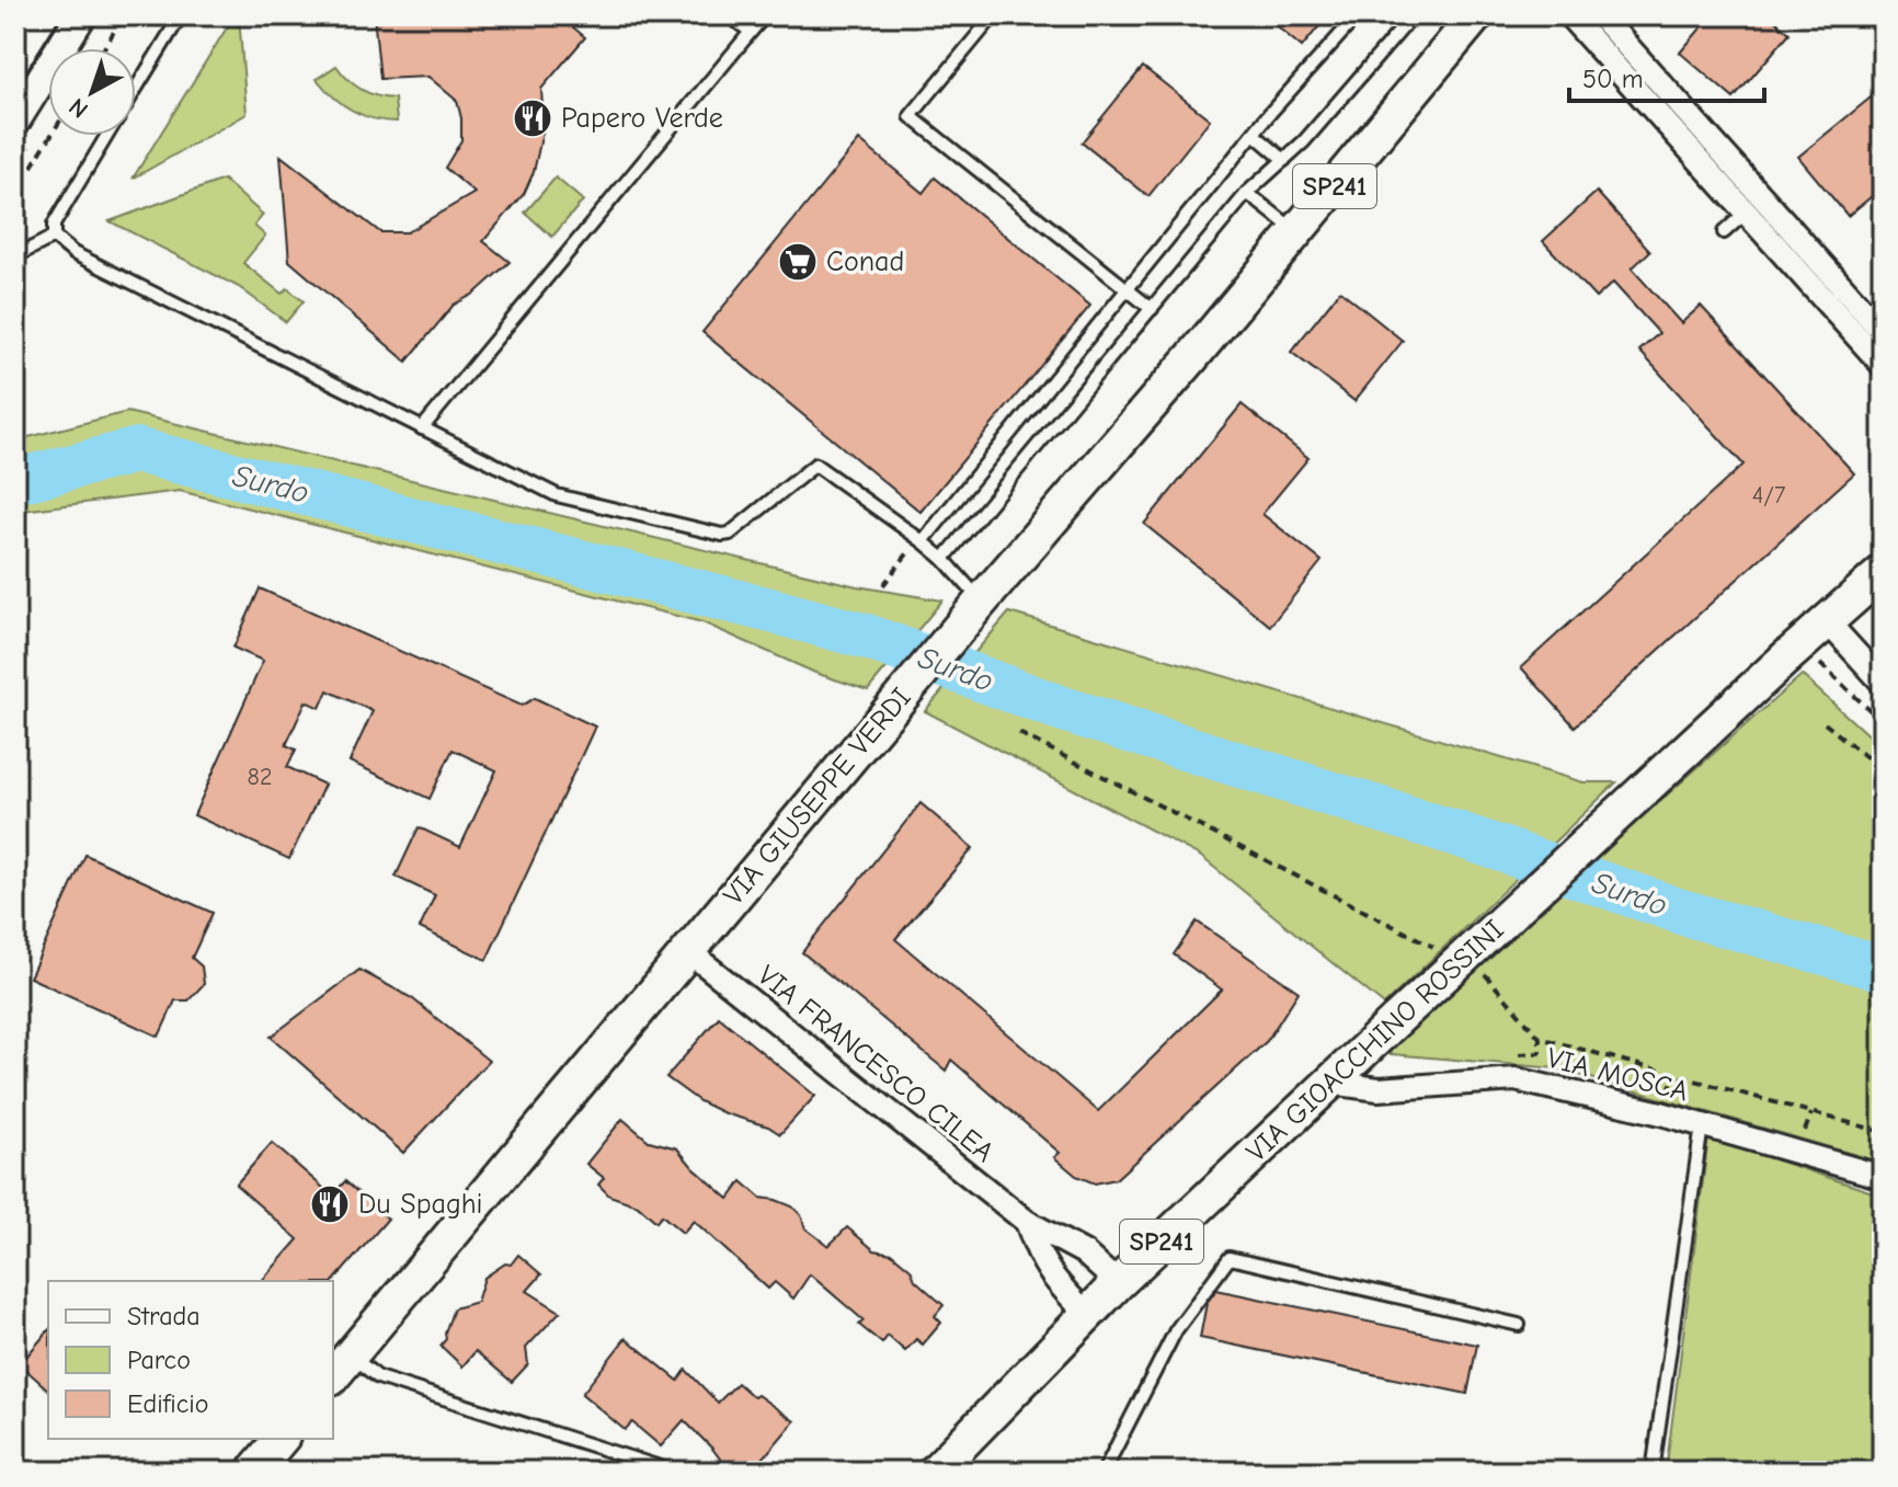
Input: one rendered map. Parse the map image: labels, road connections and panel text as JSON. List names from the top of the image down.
{
  "streets": {
    "main road": ["SP241", "VIA GIUSEPPE VERDI", "VIA GIOACCHINO ROSSINI"],
    "street": ["VIA FRANCESCO CILEA", "VIA MOSCA"]
  },
  "crossings": [
    ["SP241", "VIA GIOACCHINO ROSSINI"],
    ["VIA GIUSEPPE VERDI", "VIA FRANCESCO CILEA"],
    ["VIA GIOACCHINO ROSSINI", "VIA FRANCESCO CILEA"],
    ["VIA GIOACCHINO ROSSINI", "VIA MOSCA"]
  ],
  "water": ["Surdo"],
  "places": {
    "restaurant": ["Papero Verde", "Du Spaghi"],
    "supermarket": ["Conad"]
  },
  "house_numbers": ["4/7", "82"],
  "legend": ["Strada", "Parco", "Edificio"],
  "scale_bar": "50 m",
  "north": "bottom left"
}
